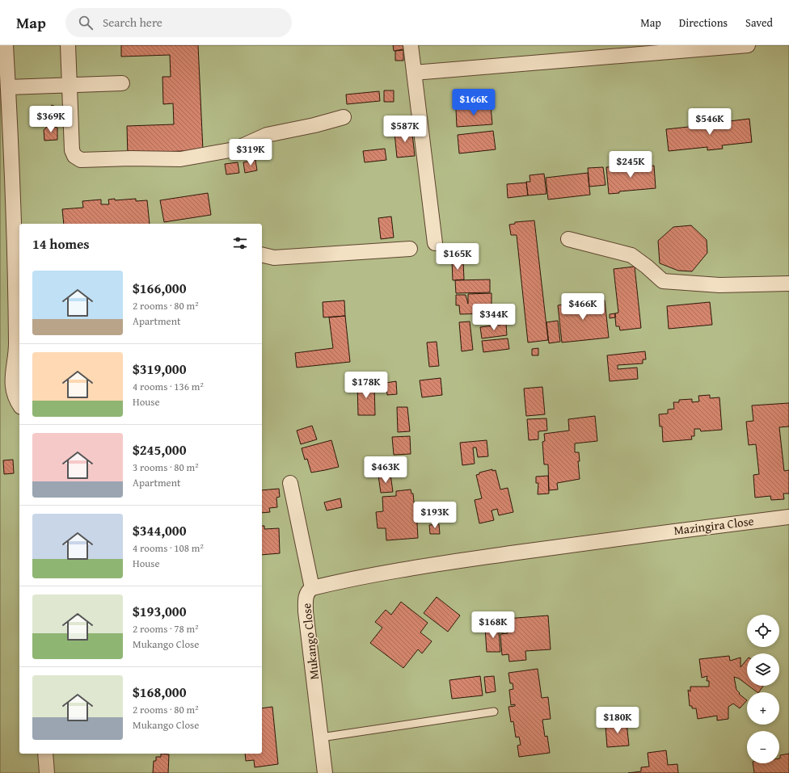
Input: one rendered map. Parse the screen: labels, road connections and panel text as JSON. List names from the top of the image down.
{
  "streets": {
    "street": ["Mazingira Close", "Mukango Close"]
  },
  "crossings": [
    ["Mazingira Close", "Mukango Close"]
  ],
  "page": {
    "header": "Map",
    "search": "Search here",
    "nav": ["Map", "Directions", "Saved"],
    "price": [
      "$166K",
      "$369K",
      "$546K",
      "$587K",
      "$319K",
      "$245K",
      "$165K",
      "$466K",
      "$344K",
      "$178K",
      "$463K",
      "$193K",
      "$168K",
      "$180K"
    ],
    "heading": "14 homes",
    "list": [
      {
        "name": "$166,000",
        "note": "2 rooms · 80 m² · Apartment"
      },
      {
        "name": "$319,000",
        "note": "4 rooms · 136 m² · House"
      },
      {
        "name": "$245,000",
        "note": "3 rooms · 80 m² · Apartment"
      },
      {
        "name": "$344,000",
        "note": "4 rooms · 108 m² · House"
      },
      {
        "name": "$193,000",
        "note": "2 rooms · 78 m² · Mukango Close"
      },
      {
        "name": "$168,000",
        "note": "2 rooms · 80 m² · Mukango Close"
      }
    ],
    "map_buttons": ["+", "−"]
  }
}
